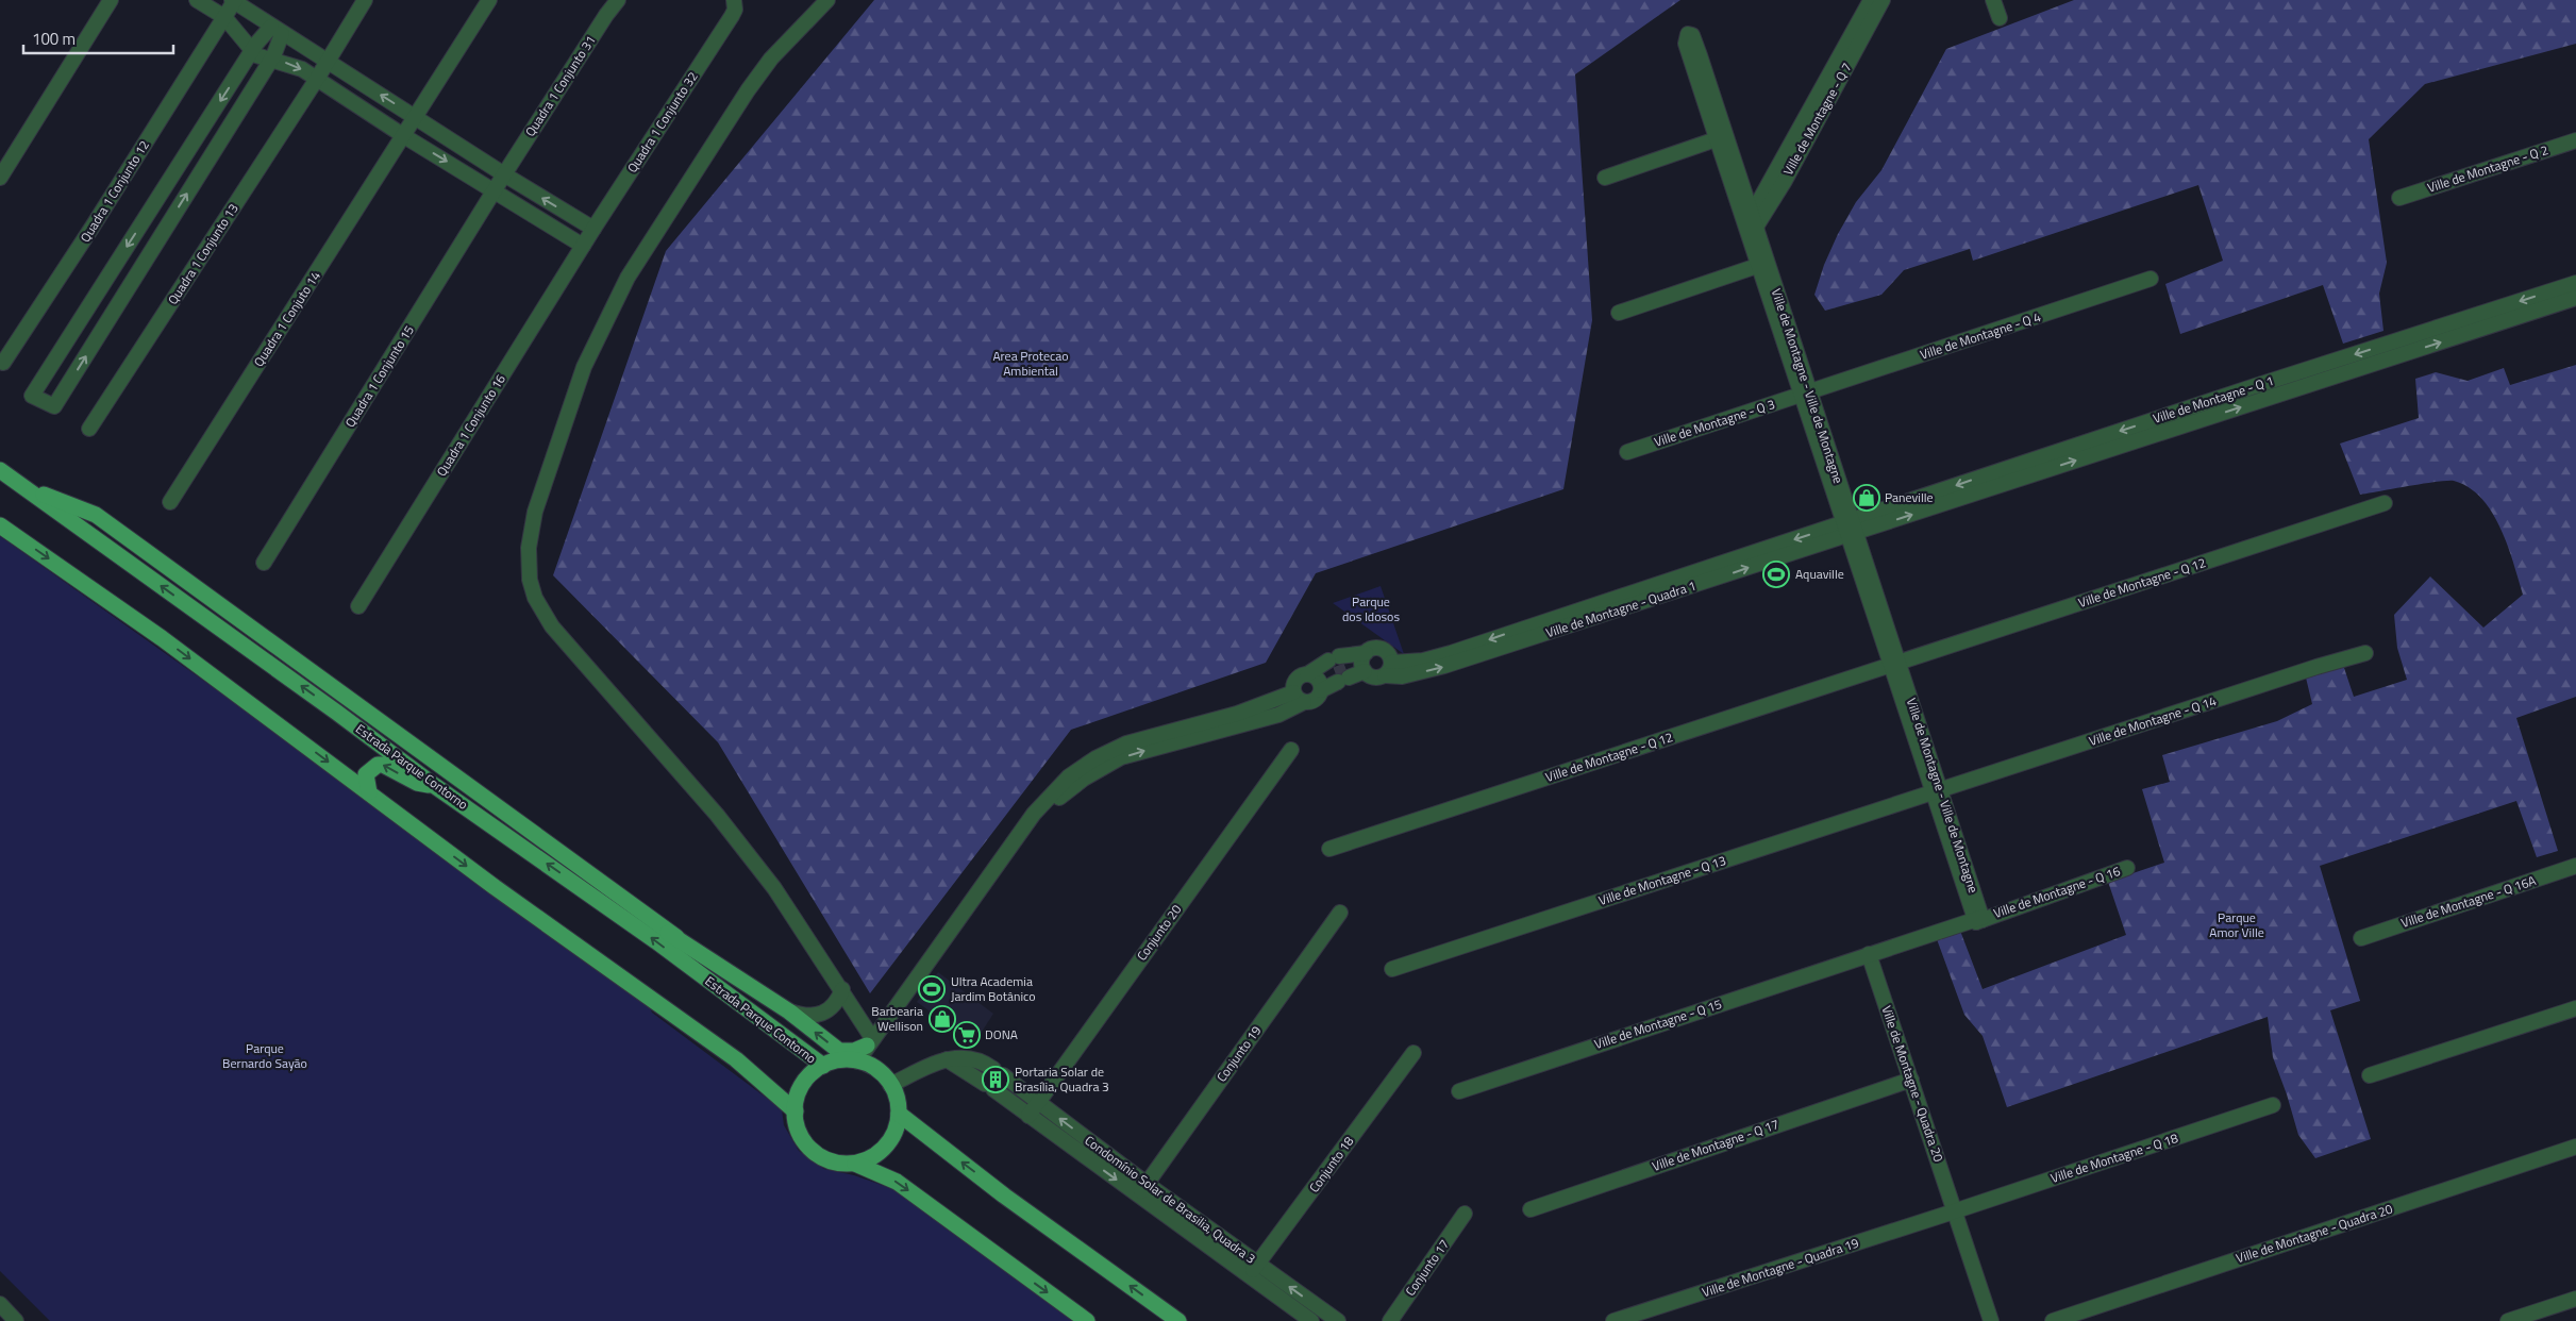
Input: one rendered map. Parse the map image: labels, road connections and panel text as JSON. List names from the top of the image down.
{
  "streets": {
    "main road": ["Estrada Parque Contorno"],
    "street": [
      "Quadra 1 Conjunto 31",
      "Ville de Montagne - Q 7",
      "Quadra 1 Conjunto 32",
      "Ville de Montagne - Q 2",
      "Quadra 1 Conjunto 12",
      "Quadra 1 Conjunto 13",
      "Quadra 1 Conjuto 14",
      "Ville de Montagne - Q 4",
      "Quadra 1 Conjunto 15",
      "Ville de Montagne - Ville de Montagne",
      "Ville de Montagne - Q 1",
      "Ville de Montagne - Q 3",
      "Quadra 1 Conjunto 16",
      "Ville de Montagne - Q 12",
      "Ville de Montagne - Quadra 1",
      "Ville de Montagne - Q 14",
      "Ville de Montagne - Q 13",
      "Ville de Montagne - Q 16",
      "Ville de Montagne - Q 16A",
      "Conjunto 20",
      "Ville de Montagne - Q 15",
      "Conjunto 19",
      "Ville de Montagne - Quadra 20",
      "Ville de Montagne - Q 17",
      "Ville de Montagne - Q 18",
      "Conjunto 18",
      "Condomínio Solar de Brasilia, Quadra 3",
      "Conjunto 17",
      "Ville de Montagne - Quadra 19"
    ]
  },
  "crossings": [
    ["Quadra 1 Conjunto 31", "Quadra 1 Conjunto 15"],
    ["Ville de Montagne - Q 7", "Ville de Montagne - Ville de Montagne"],
    ["Quadra 1 Conjunto 32", "Quadra 1 Conjunto 16"],
    ["Ville de Montagne - Q 4", "Ville de Montagne - Ville de Montagne"],
    ["Ville de Montagne - Q 4", "Ville de Montagne - Q 3"],
    ["Ville de Montagne - Ville de Montagne", "Ville de Montagne - Q 1"],
    ["Ville de Montagne - Ville de Montagne", "Ville de Montagne - Q 3"],
    ["Ville de Montagne - Ville de Montagne", "Ville de Montagne - Q 12"],
    ["Ville de Montagne - Ville de Montagne", "Ville de Montagne - Quadra 1"],
    ["Ville de Montagne - Ville de Montagne", "Ville de Montagne - Q 14"],
    ["Ville de Montagne - Ville de Montagne", "Ville de Montagne - Q 13"],
    ["Ville de Montagne - Ville de Montagne", "Ville de Montagne - Q 16"],
    ["Ville de Montagne - Q 1", "Ville de Montagne - Quadra 1"],
    ["Ville de Montagne - Q 14", "Ville de Montagne - Q 13"],
    ["Conjunto 20", "Condomínio Solar de Brasilia, Quadra 3"],
    ["Ville de Montagne - Q 15", "Ville de Montagne - Quadra 20"],
    ["Conjunto 19", "Condomínio Solar de Brasilia, Quadra 3"],
    ["Ville de Montagne - Quadra 20", "Ville de Montagne - Q 17"],
    ["Ville de Montagne - Quadra 20", "Ville de Montagne - Q 18"],
    ["Ville de Montagne - Quadra 20", "Ville de Montagne - Quadra 19"],
    ["Ville de Montagne - Q 18", "Ville de Montagne - Quadra 19"],
    ["Conjunto 18", "Condomínio Solar de Brasilia, Quadra 3"]
  ],
  "parks": [
    "Area Protecao Ambiental",
    "Parque dos Idosos",
    "Parque Amor Ville",
    "Parque Bernardo Sayão"
  ],
  "places": {
    "shop": ["Paneville", "Barbearia Wellison"],
    "sports": ["Aquaville", "Ultra Academia Jardim Botânico"],
    "supermarket": ["DONA"],
    "building": ["Portaria Solar de Brasília, Quadra 3"]
  },
  "scale_bar": "100 m"
}
